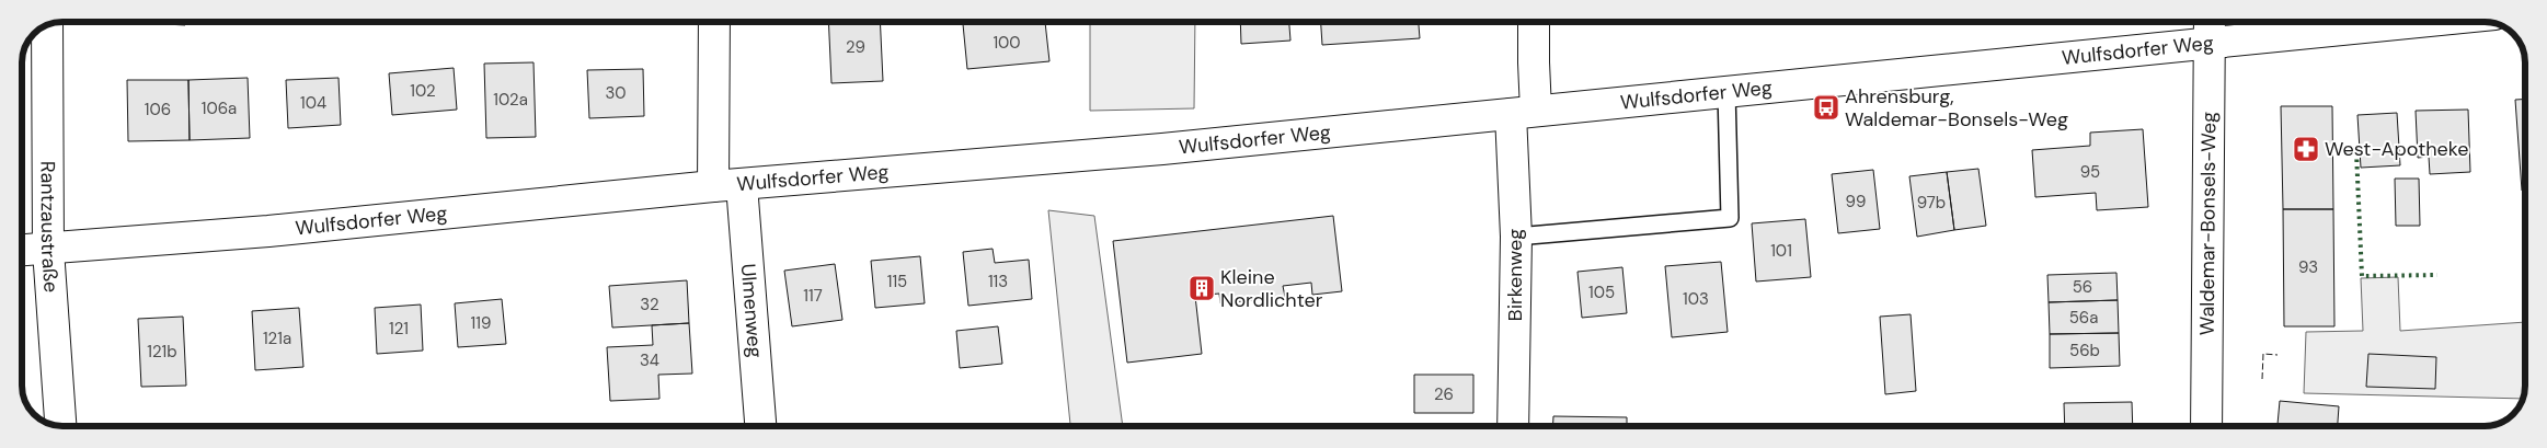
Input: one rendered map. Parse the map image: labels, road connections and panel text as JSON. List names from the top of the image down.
{
  "streets": {
    "street": [
      "Wulfsdorfer Weg",
      "Waldemar-Bonsels-Weg",
      "Rantzaustraße",
      "Birkenweg",
      "Ulmenweg"
    ]
  },
  "crossings": [
    ["Wulfsdorfer Weg", "Waldemar-Bonsels-Weg"],
    ["Wulfsdorfer Weg", "Rantzaustraße"],
    ["Wulfsdorfer Weg", "Birkenweg"],
    ["Wulfsdorfer Weg", "Ulmenweg"]
  ],
  "places": {
    "bus stop": ["Ahrensburg, Waldemar-Bonsels-Weg"],
    "pharmacy": ["West-Apotheke"],
    "building": ["Kleine Nordlichter"]
  },
  "house_numbers": [
    "100",
    "29",
    "102",
    "30",
    "102a",
    "104",
    "106a",
    "106",
    "95",
    "99",
    "97b",
    "101",
    "93",
    "115",
    "113",
    "56",
    "105",
    "117",
    "103",
    "32",
    "56a",
    "119",
    "121",
    "121a",
    "56b",
    "121b",
    "34",
    "26"
  ]
}
